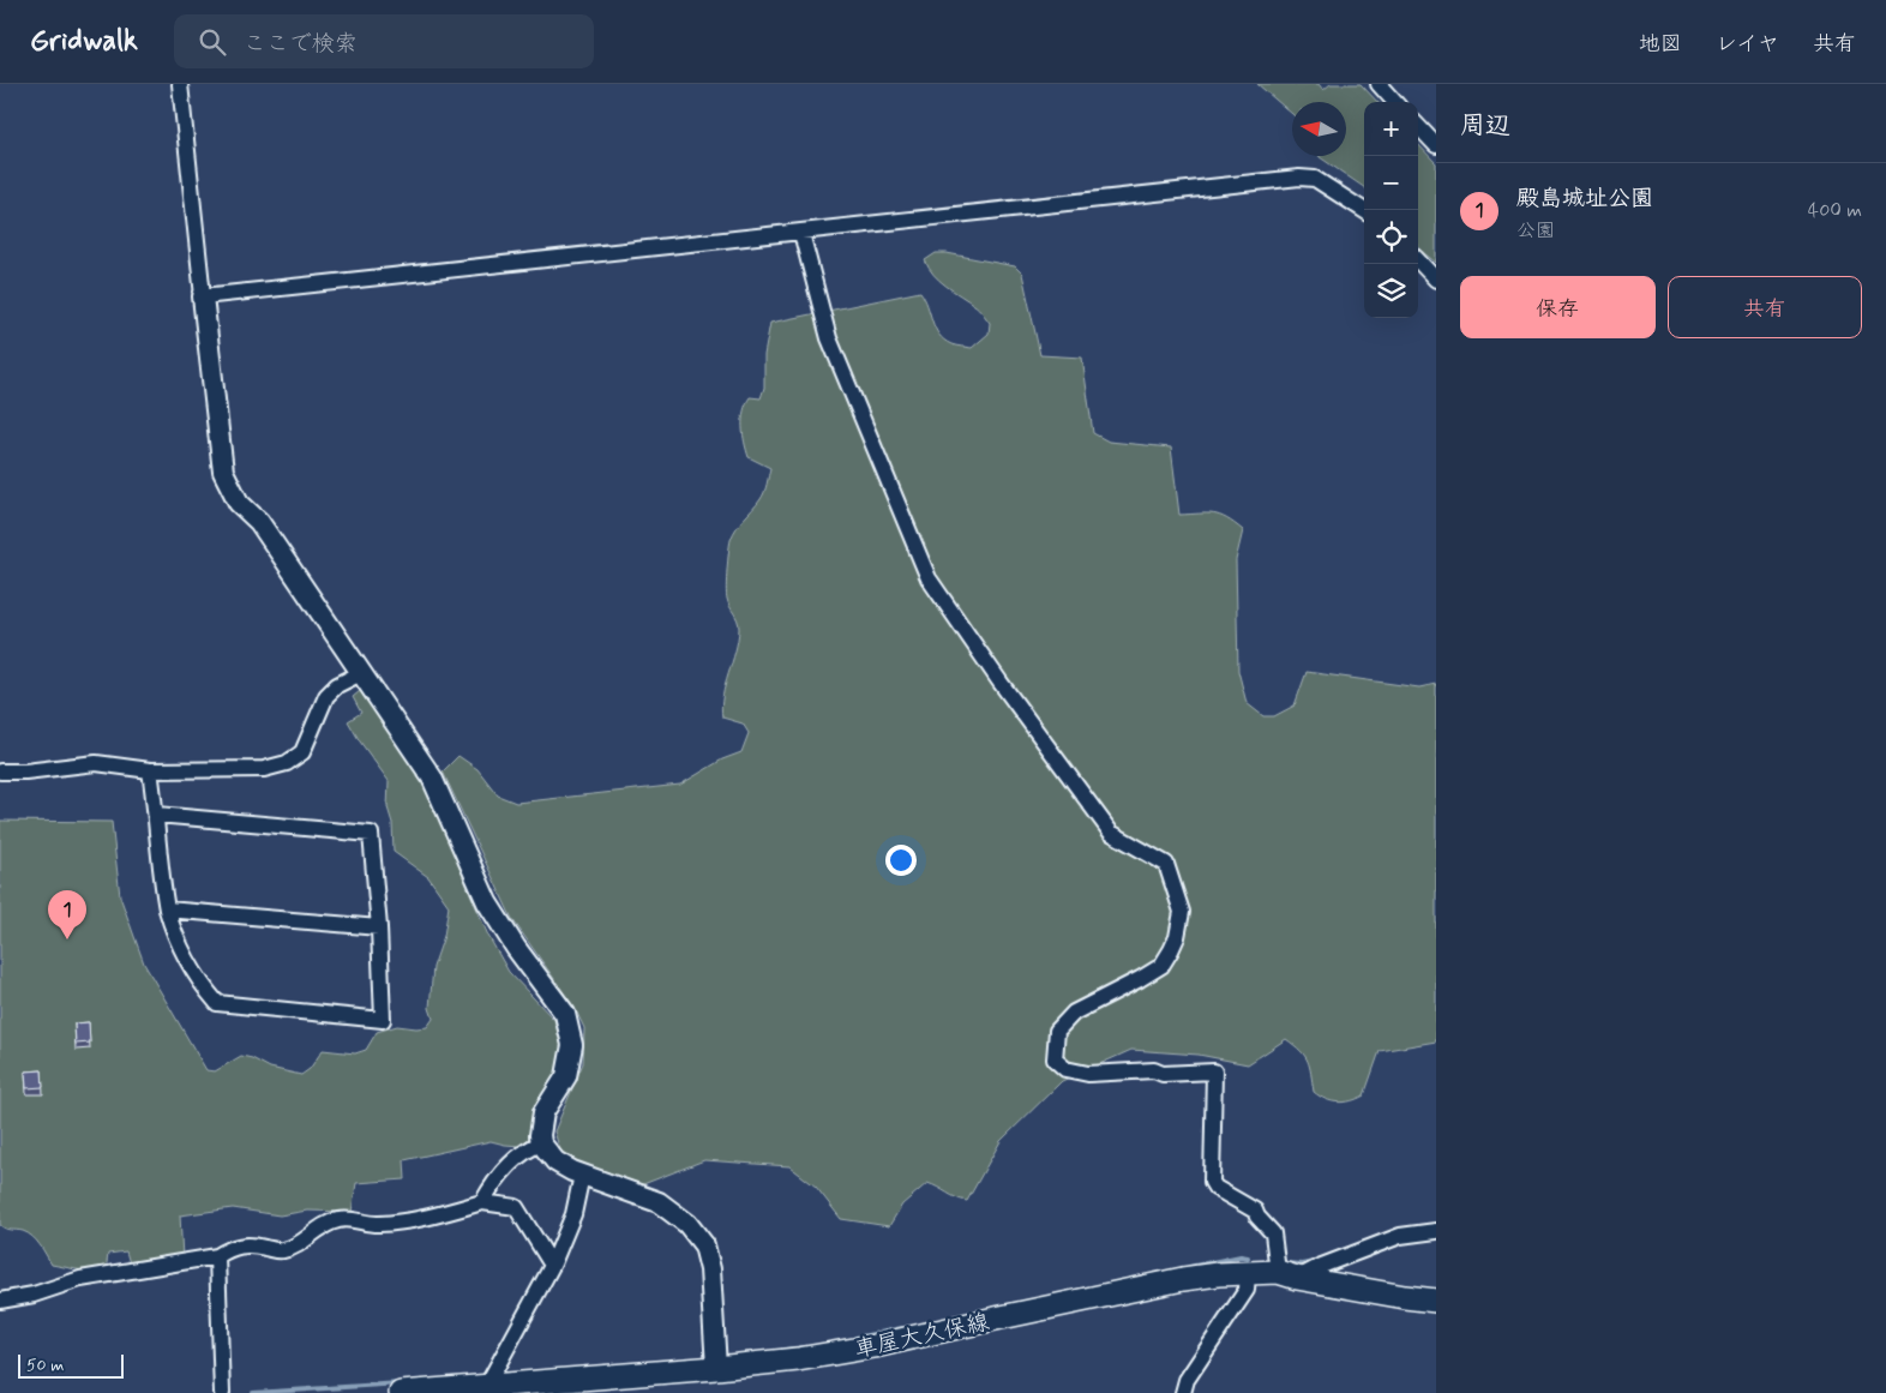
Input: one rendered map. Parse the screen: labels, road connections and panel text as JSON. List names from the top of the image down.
{
  "streets": {
    "main road": ["車屋大久保線"]
  },
  "scale_bar": "50 m",
  "north": "left",
  "page": {
    "header": "Gridwalk",
    "search": "ここで検索",
    "nav": ["地図", "レイヤ", "共有"],
    "heading": "周辺",
    "map_buttons": ["+", "−"],
    "list": [
      {
        "mark": "1",
        "name": "殿島城址公園",
        "note": "公園",
        "value": "400 m"
      }
    ],
    "buttons": ["保存", "共有"],
    "pins": "1",
    "scale": "50 m"
  }
}
